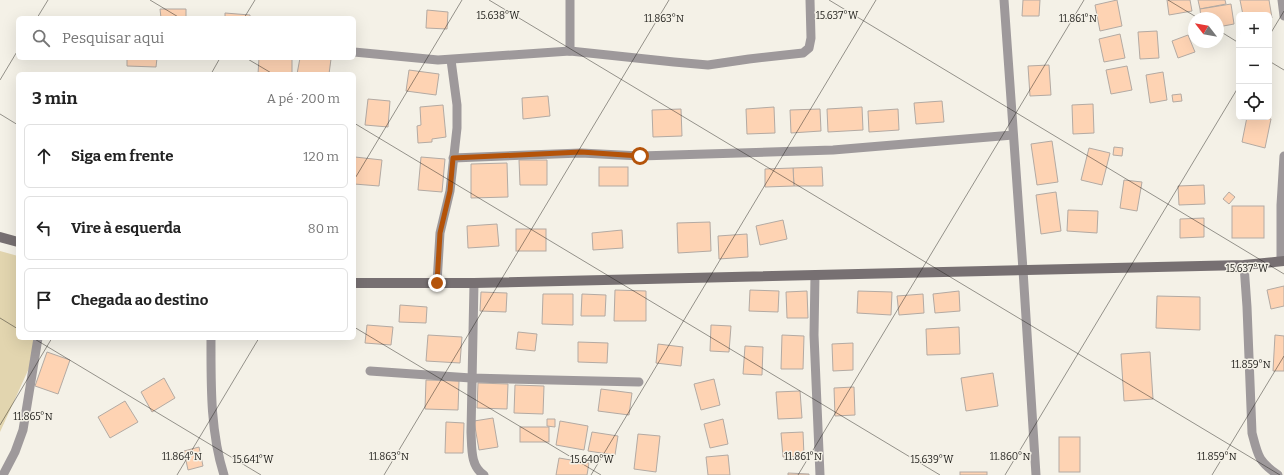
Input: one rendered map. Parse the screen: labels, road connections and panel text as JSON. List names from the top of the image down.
{
  "north": "top left",
  "page": {
    "map_buttons": ["+", "−"],
    "search": "Pesquisar aqui",
    "heading": ["3 min", "A pé · 200 m"],
    "list": [
      ["Siga em frente", "120 m"],
      ["Vire à esquerda", "80 m"],
      "Chegada ao destino"
    ]
  },
  "coordinates": [
    "15.638°W",
    "15.637°W",
    "11.861°N",
    "11.863°N",
    "11.859°N",
    "11.865°N",
    "11.864°N",
    "11.860°N",
    "15.641°W",
    "15.640°W",
    "15.639°W"
  ]
}
